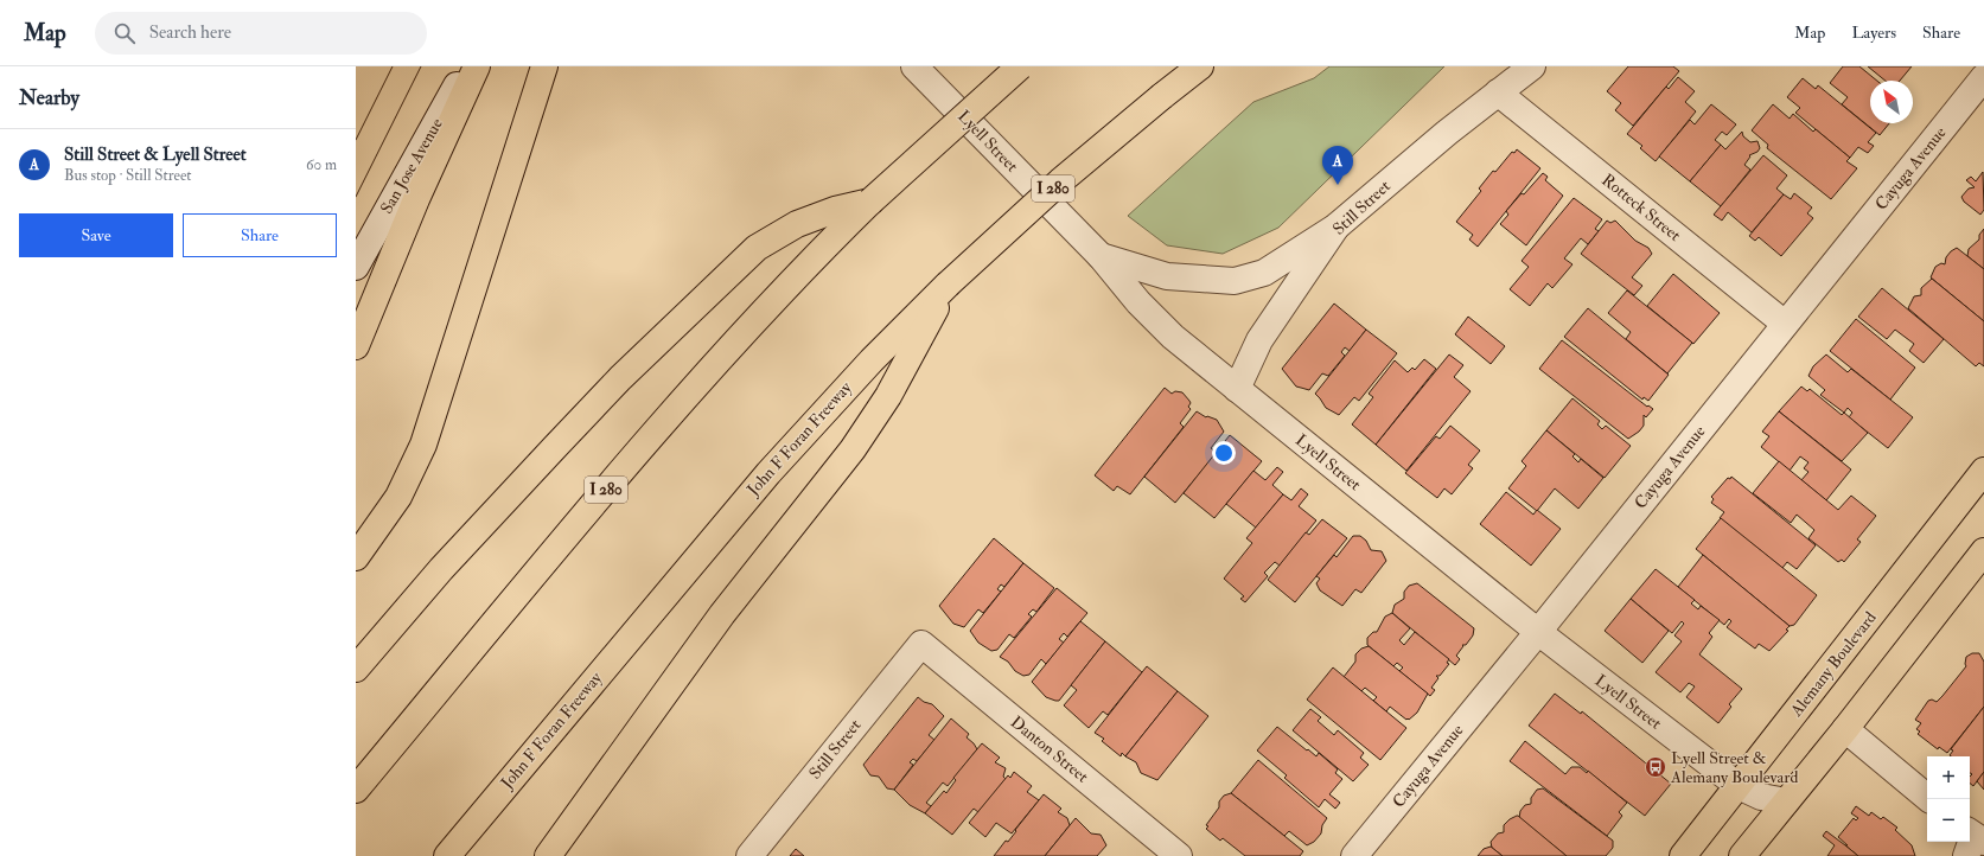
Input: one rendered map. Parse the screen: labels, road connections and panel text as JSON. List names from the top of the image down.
{
  "streets": {
    "main road": ["I 280", "John F Foran Freeway", "Alemany Boulevard"],
    "street": [
      "Lyell Street",
      "San Jose Avenue",
      "Cayuga Avenue",
      "Still Street",
      "Rotteck Street",
      "Danton Street"
    ]
  },
  "crossings": [
    ["Lyell Street", "Cayuga Avenue"],
    ["Lyell Street", "Still Street"],
    ["Lyell Street", "Alemany Boulevard"],
    ["Cayuga Avenue", "Rotteck Street"],
    ["Still Street", "Rotteck Street"],
    ["Still Street", "Danton Street"]
  ],
  "places": {
    "bus stop": ["Lyell Street & Alemany Boulevard"]
  },
  "north": "top left",
  "page": {
    "header": "Map",
    "search": "Search here",
    "nav": ["Map", "Layers", "Share"],
    "heading": "Nearby",
    "list": [
      {
        "mark": "A",
        "name": "Still Street & Lyell Street",
        "note": "Bus stop · Still Street",
        "value": "60 m"
      }
    ],
    "pins": "A",
    "buttons": ["Save", "Share"],
    "map_buttons": ["+", "−"]
  }
}
